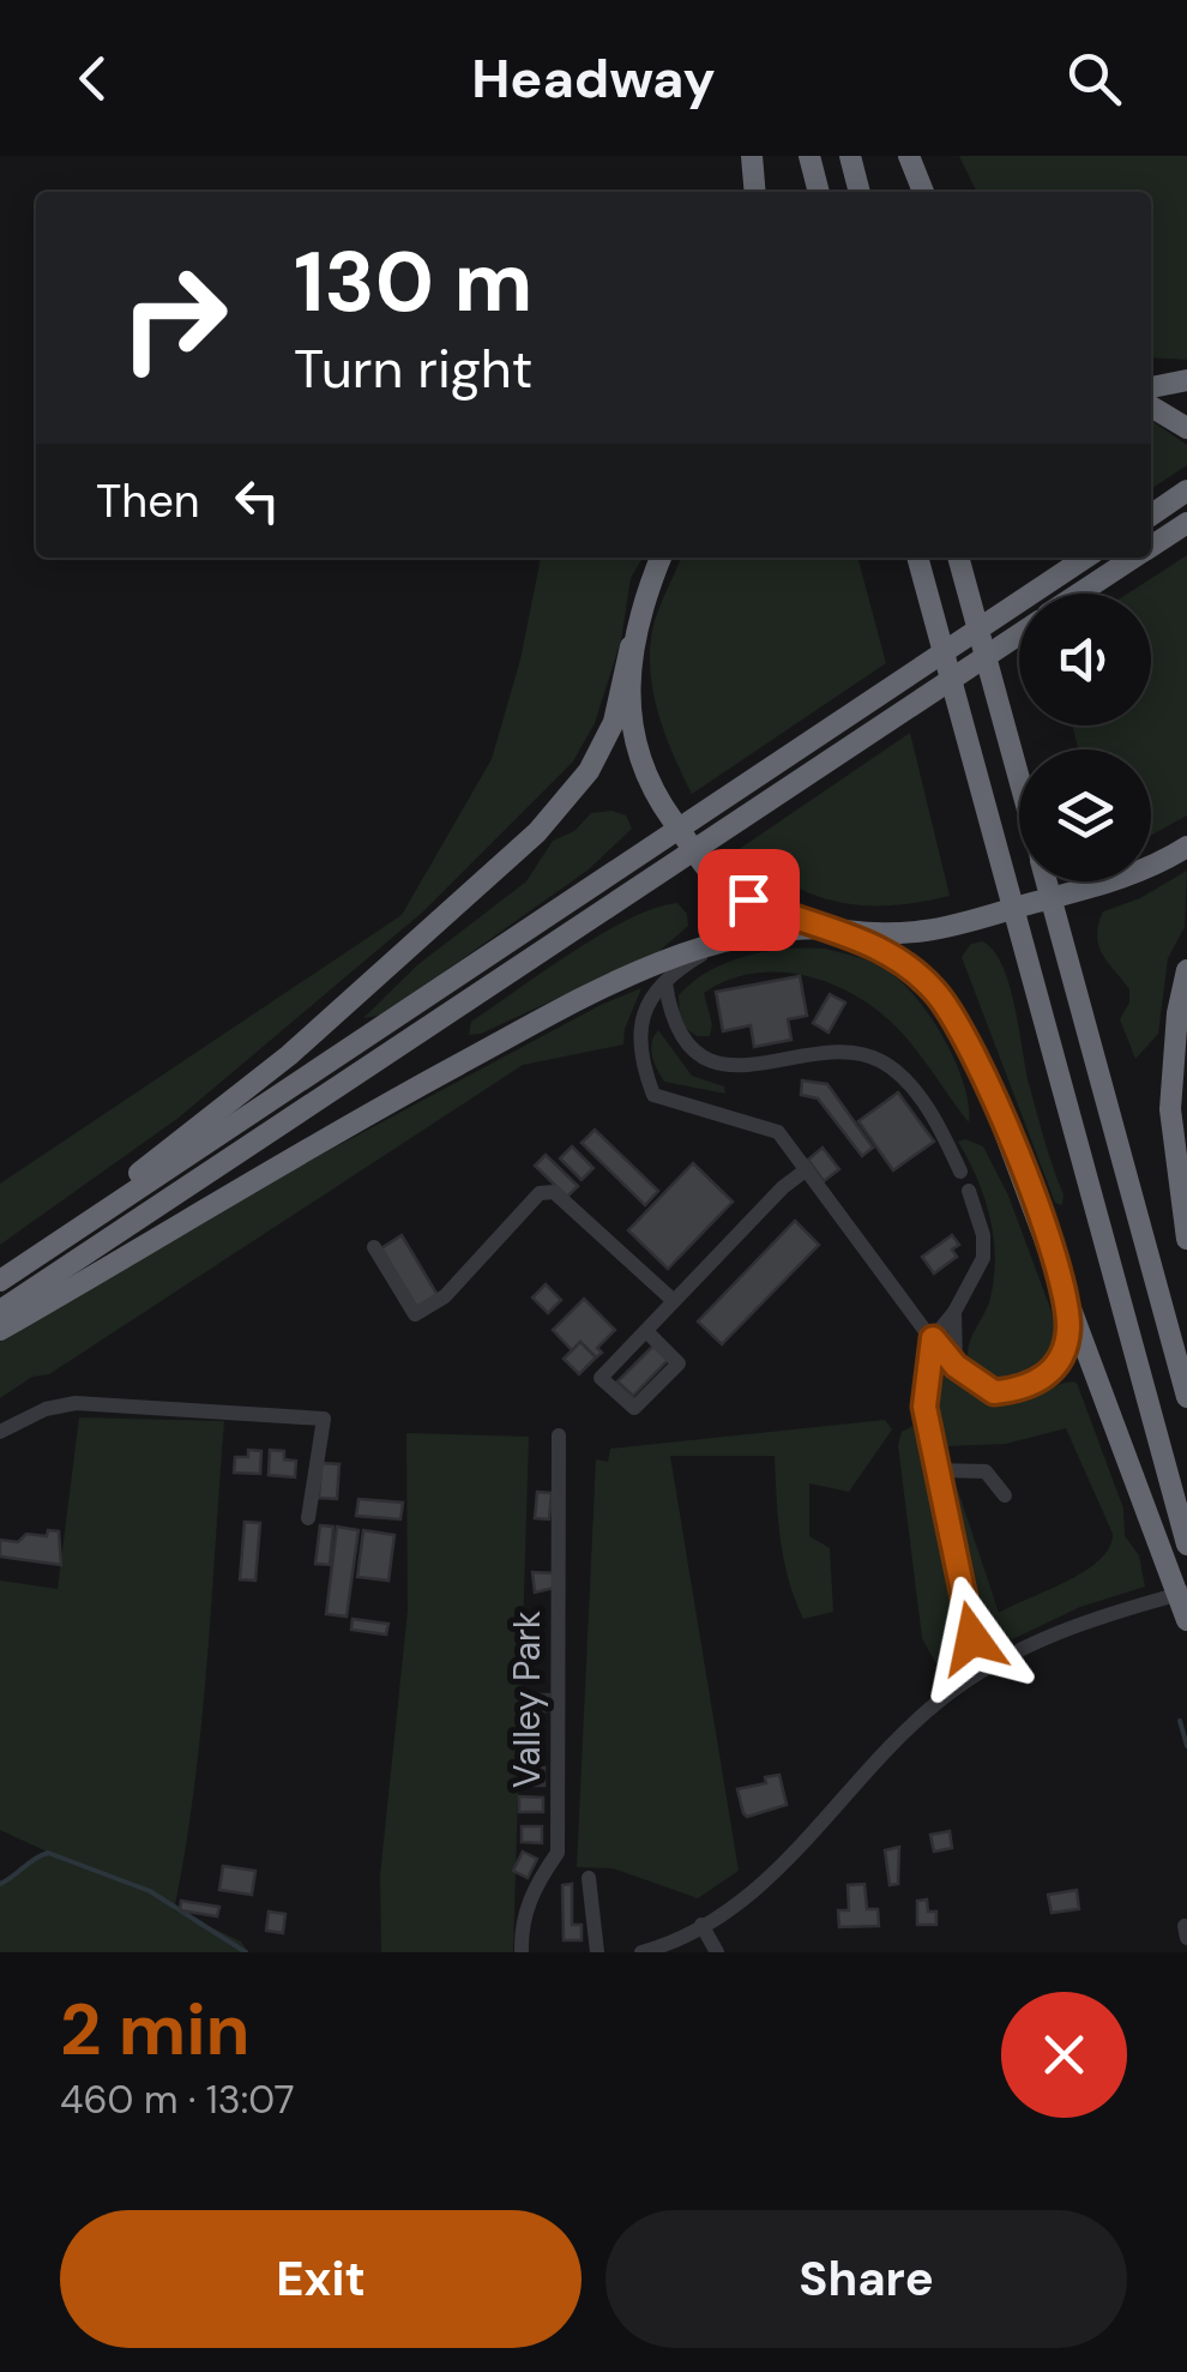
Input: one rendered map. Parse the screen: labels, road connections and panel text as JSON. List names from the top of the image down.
{
  "streets": {
    "street": ["Valley Park"]
  },
  "page": {
    "header": "Headway",
    "turn": ["130 m", "Turn right"],
    "then": "Then",
    "heading": ["2 min", "460 m · 13:07"],
    "buttons": ["Exit", "Share"]
  }
}
